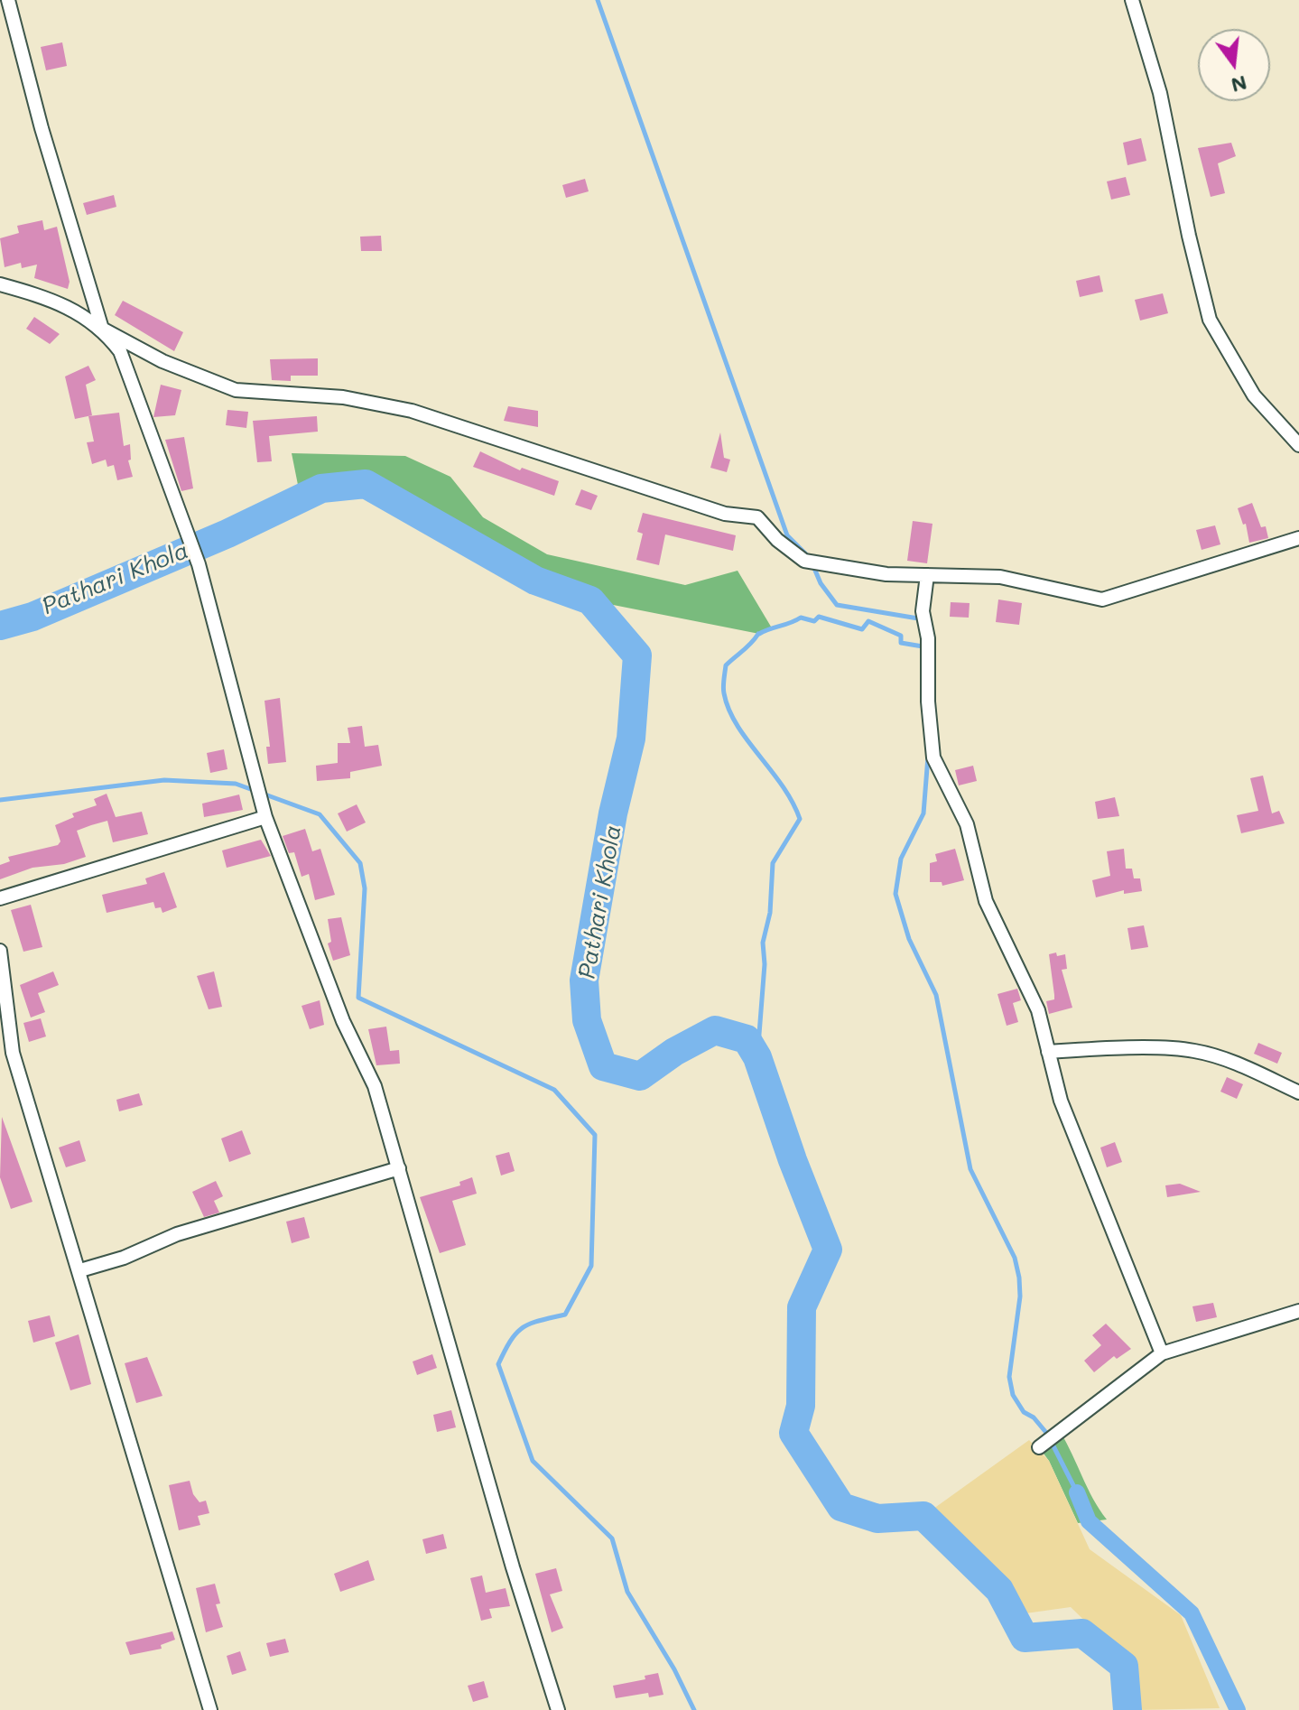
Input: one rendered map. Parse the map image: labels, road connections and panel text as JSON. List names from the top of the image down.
{
  "water": ["Pathari Khola"],
  "north": "bottom"
}
